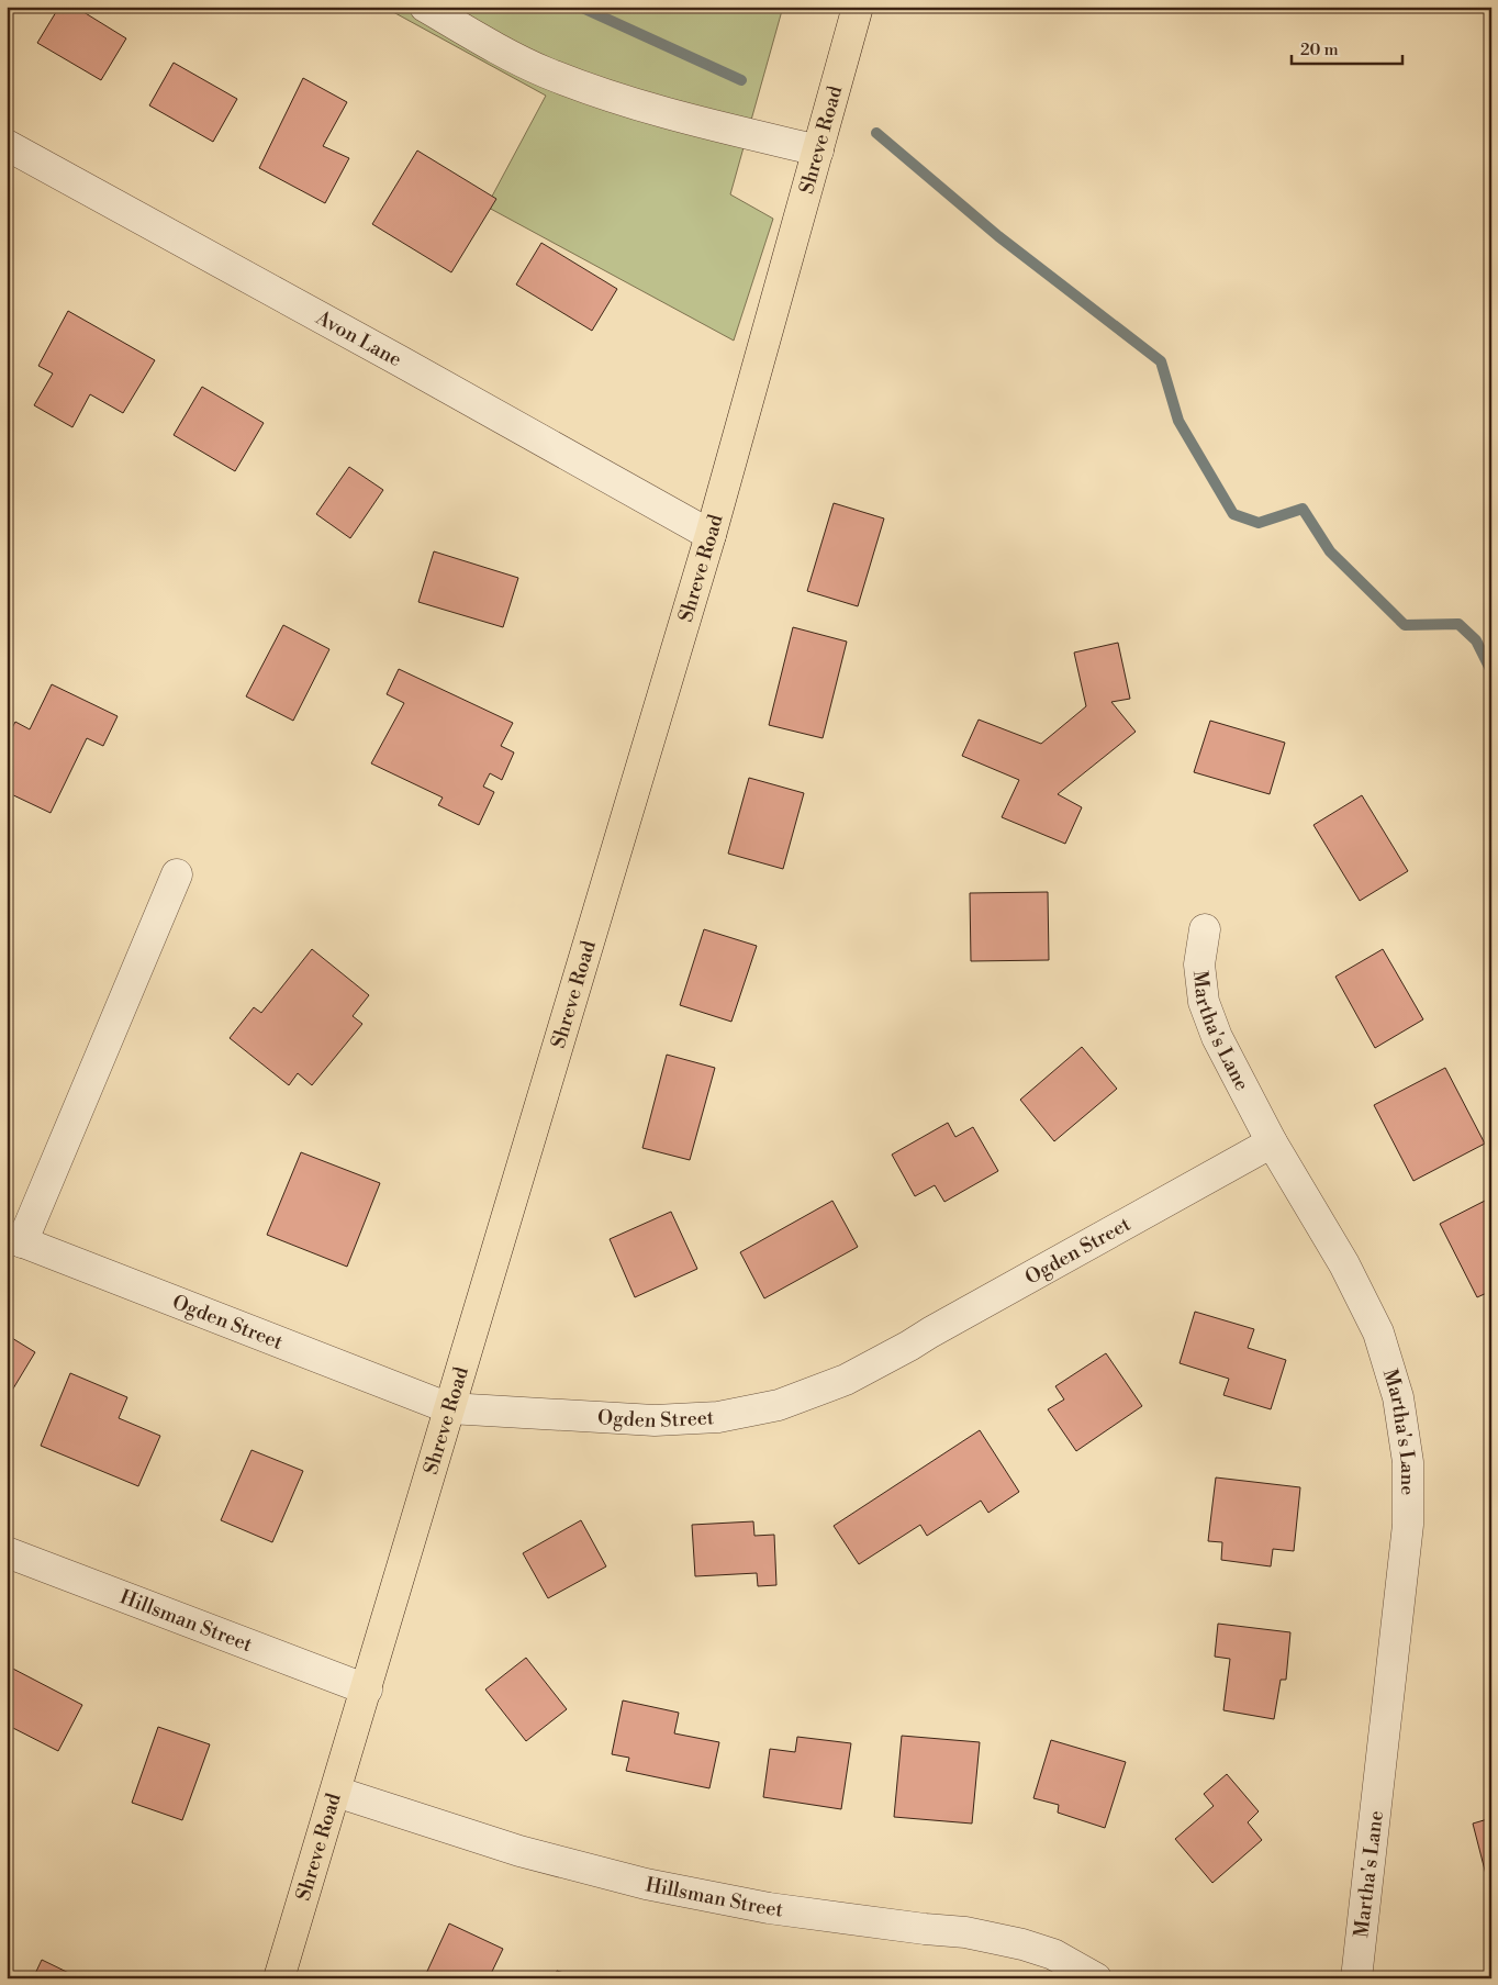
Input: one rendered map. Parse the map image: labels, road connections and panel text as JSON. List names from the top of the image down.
{
  "streets": {
    "main road": ["Shreve Road"],
    "street": [
      "Avon Lane",
      "Martha's Lane",
      "Ogden Street",
      "Hillsman Street"
    ]
  },
  "crossings": [
    ["Shreve Road", "Avon Lane"],
    ["Shreve Road", "Ogden Street"],
    ["Shreve Road", "Hillsman Street"],
    ["Martha's Lane", "Ogden Street"]
  ],
  "scale_bar": "20 m"
}
